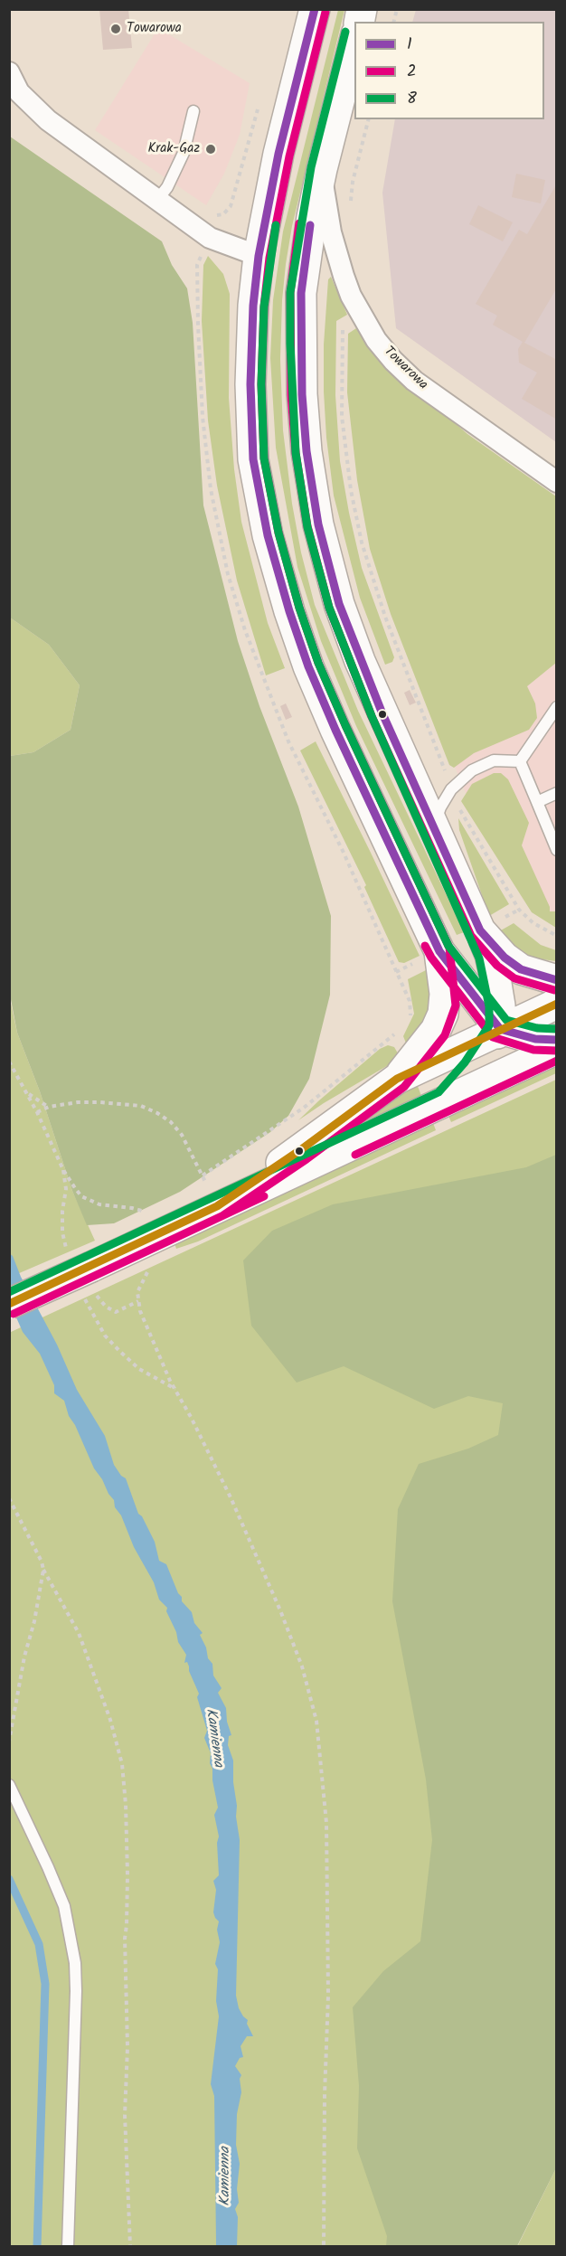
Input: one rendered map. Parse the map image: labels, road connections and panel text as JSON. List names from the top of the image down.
{
  "streets": {
    "street": ["Towarowa"]
  },
  "water": ["Kamienna"],
  "places": ["Towarowa", "Krak-Gaz"],
  "lines": ["transit line 1", "transit line 2", "transit line 8"],
  "legend": ["1", "2", "8"]
}
